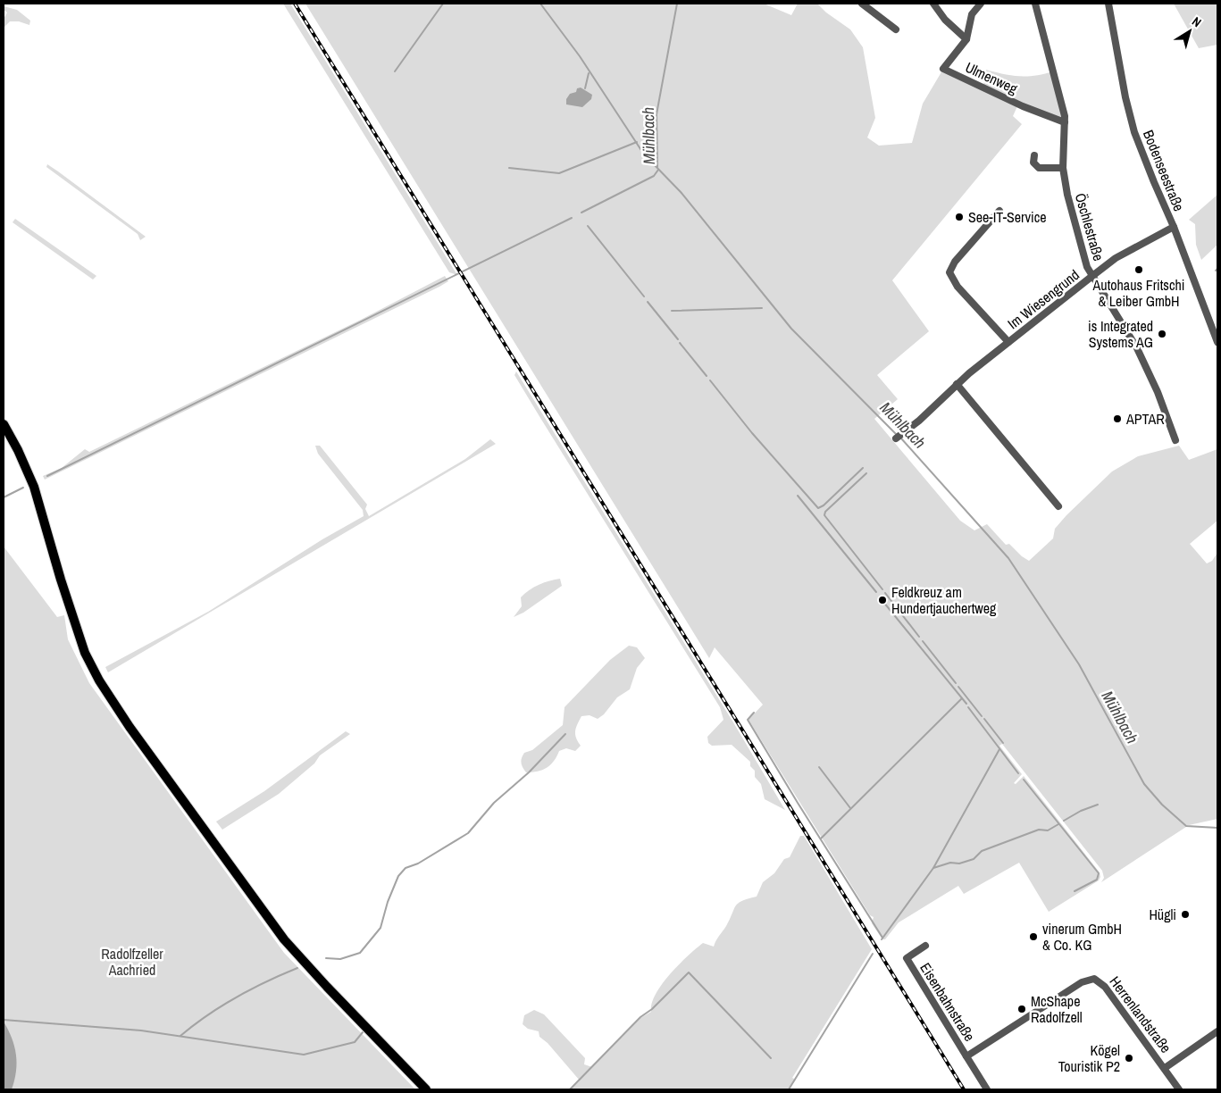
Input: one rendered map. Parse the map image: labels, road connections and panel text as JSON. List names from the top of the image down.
{
  "streets": {
    "street": [
      "Ulmenweg",
      "Bodenseestraße",
      "Öschlestraße",
      "Im Wiesengrund",
      "Eisenbahnstraße",
      "Herrenlandstraße"
    ]
  },
  "crossings": [
    ["Ulmenweg", "Öschlestraße"],
    ["Bodenseestraße", "Im Wiesengrund"],
    ["Öschlestraße", "Im Wiesengrund"],
    ["Eisenbahnstraße", "Herrenlandstraße"]
  ],
  "water": ["Mühlbach"],
  "parks": ["Radolfzeller Aachried"],
  "places": [
    "See-IT-Service",
    "Autohaus Fritschi & Leiber GmbH",
    "is Integrated Systems AG",
    "APTAR",
    "Feldkreuz am Hundertjauchertweg",
    "Hügli",
    "vinerum GmbH & Co. KG",
    "McShape Radolfzell",
    "Kögel Touristik P2"
  ],
  "north": "top right"
}
